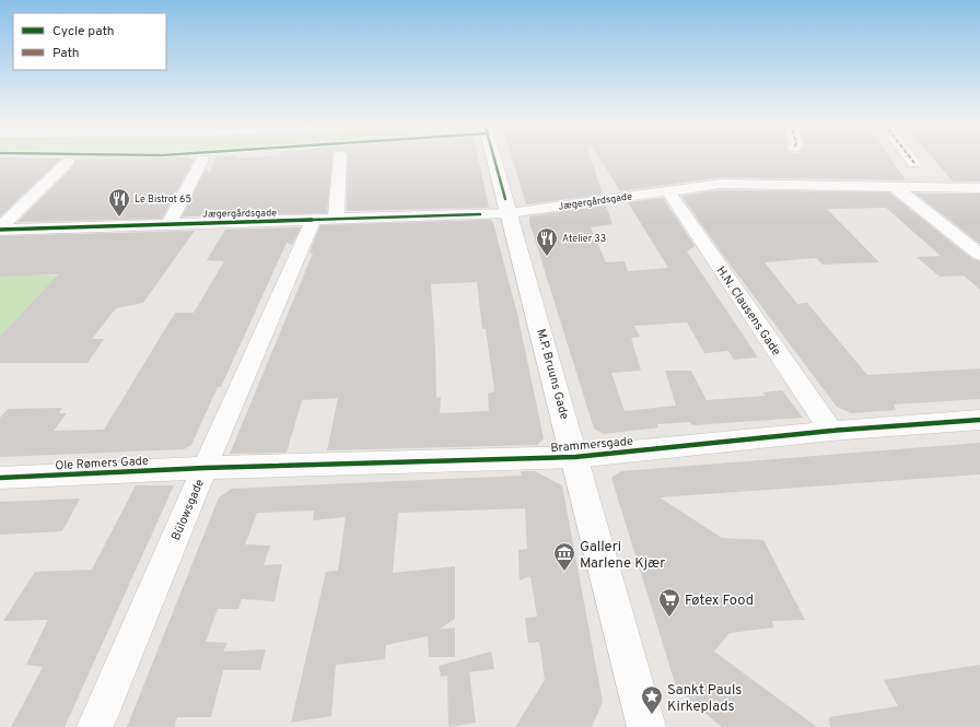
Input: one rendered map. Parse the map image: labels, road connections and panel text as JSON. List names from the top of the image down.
{
  "streets": {
    "street": [
      "Jægergårdsgade",
      "H.N. Clausens Gade",
      "M.P. Bruuns Gade",
      "Brammersgade",
      "Ole Rømers Gade",
      "Bülowsgade"
    ]
  },
  "crossings": [
    ["Jægergårdsgade", "H.N. Clausens Gade"],
    ["Jægergårdsgade", "M.P. Bruuns Gade"],
    ["Jægergårdsgade", "Bülowsgade"],
    ["H.N. Clausens Gade", "Brammersgade"],
    ["M.P. Bruuns Gade", "Brammersgade"],
    ["Brammersgade", "Ole Rømers Gade"],
    ["Brammersgade", "Bülowsgade"],
    ["Ole Rømers Gade", "Bülowsgade"]
  ],
  "places": {
    "restaurant": ["Le Bistrot 65", "Atelier 33"],
    "museum": ["Galleri Marlene Kjær"],
    "supermarket": ["Føtex Food"],
    "place": ["Sankt Pauls Kirkeplads"]
  },
  "legend": ["Cycle path", "Path"]
}
